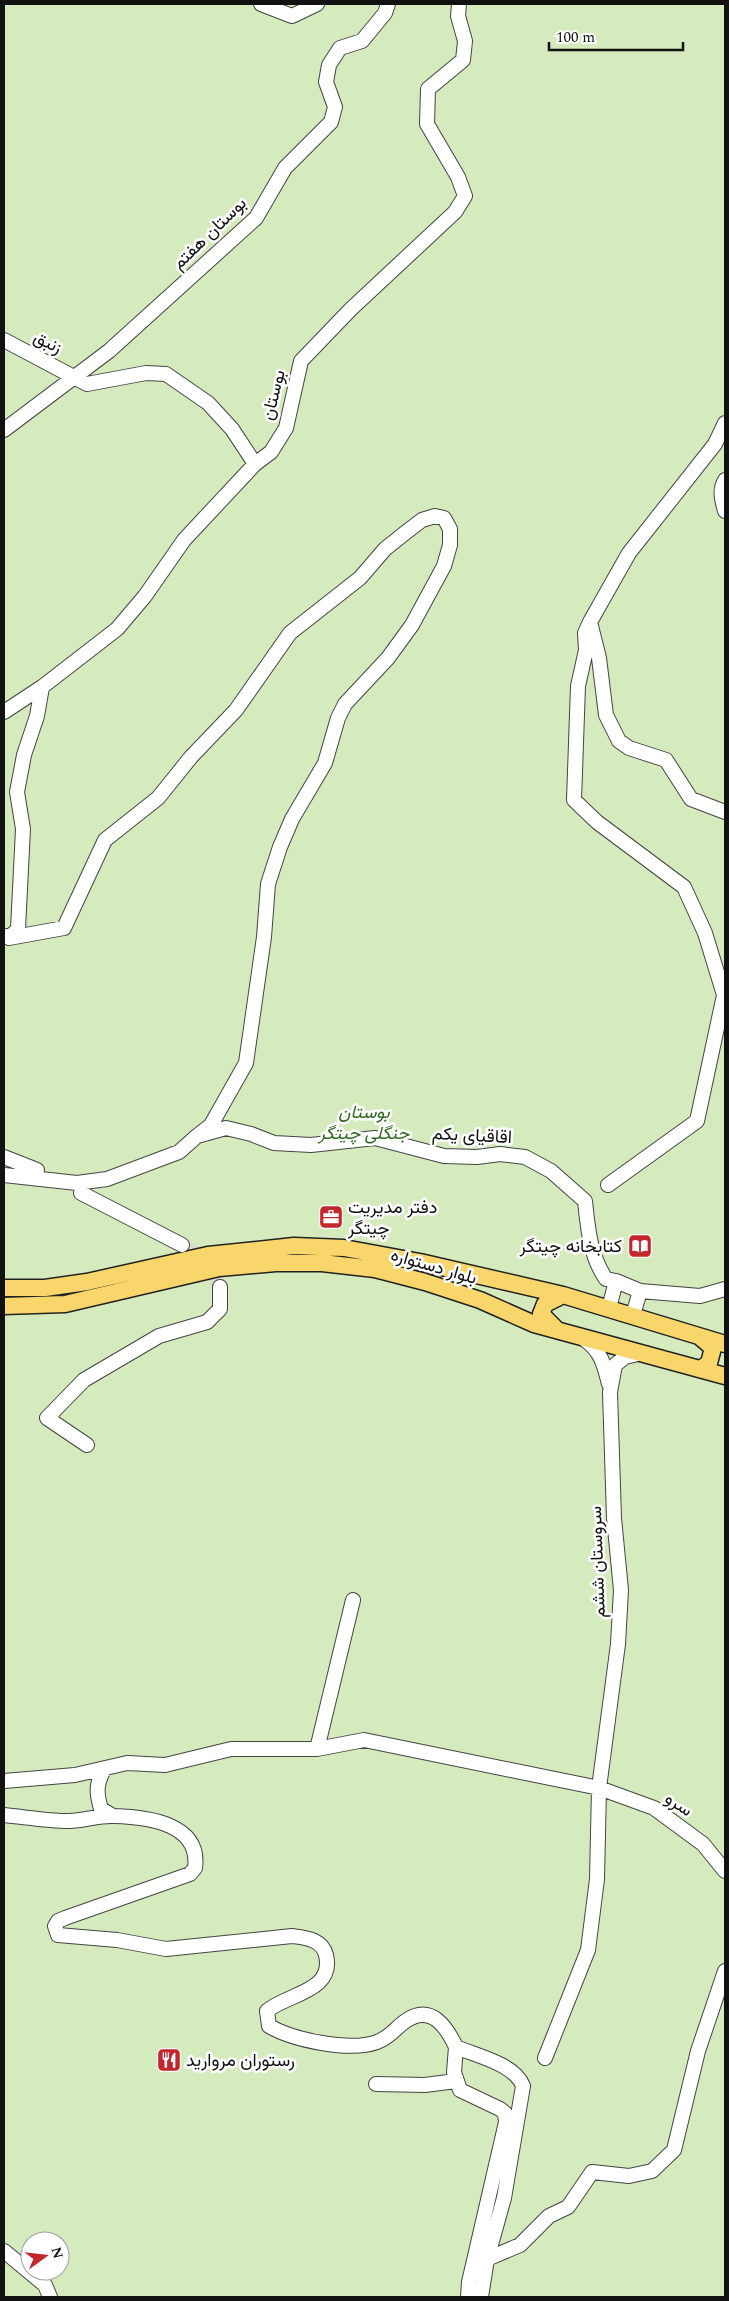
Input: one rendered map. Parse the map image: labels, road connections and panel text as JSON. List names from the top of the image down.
{
  "streets": {
    "main road": ["بلوار دستواره"],
    "street": [
      "بوستان هفتم",
      "زنبق",
      "بوستان",
      "اقاقیای یکم",
      "سروستان ششم",
      "سرو"
    ]
  },
  "crossings": [
    ["بوستان هفتم", "زنبق"],
    ["زنبق", "بوستان"],
    ["سروستان ششم", "سرو"]
  ],
  "parks": ["بوستان جنگلی چیتگر"],
  "places": {
    "office": ["دفتر مدیریت چیتگر"],
    "library": ["کتابخانه چیتگر"],
    "restaurant": ["رستوران مروارید"]
  },
  "scale_bar": "100 m",
  "north": "right"
}
